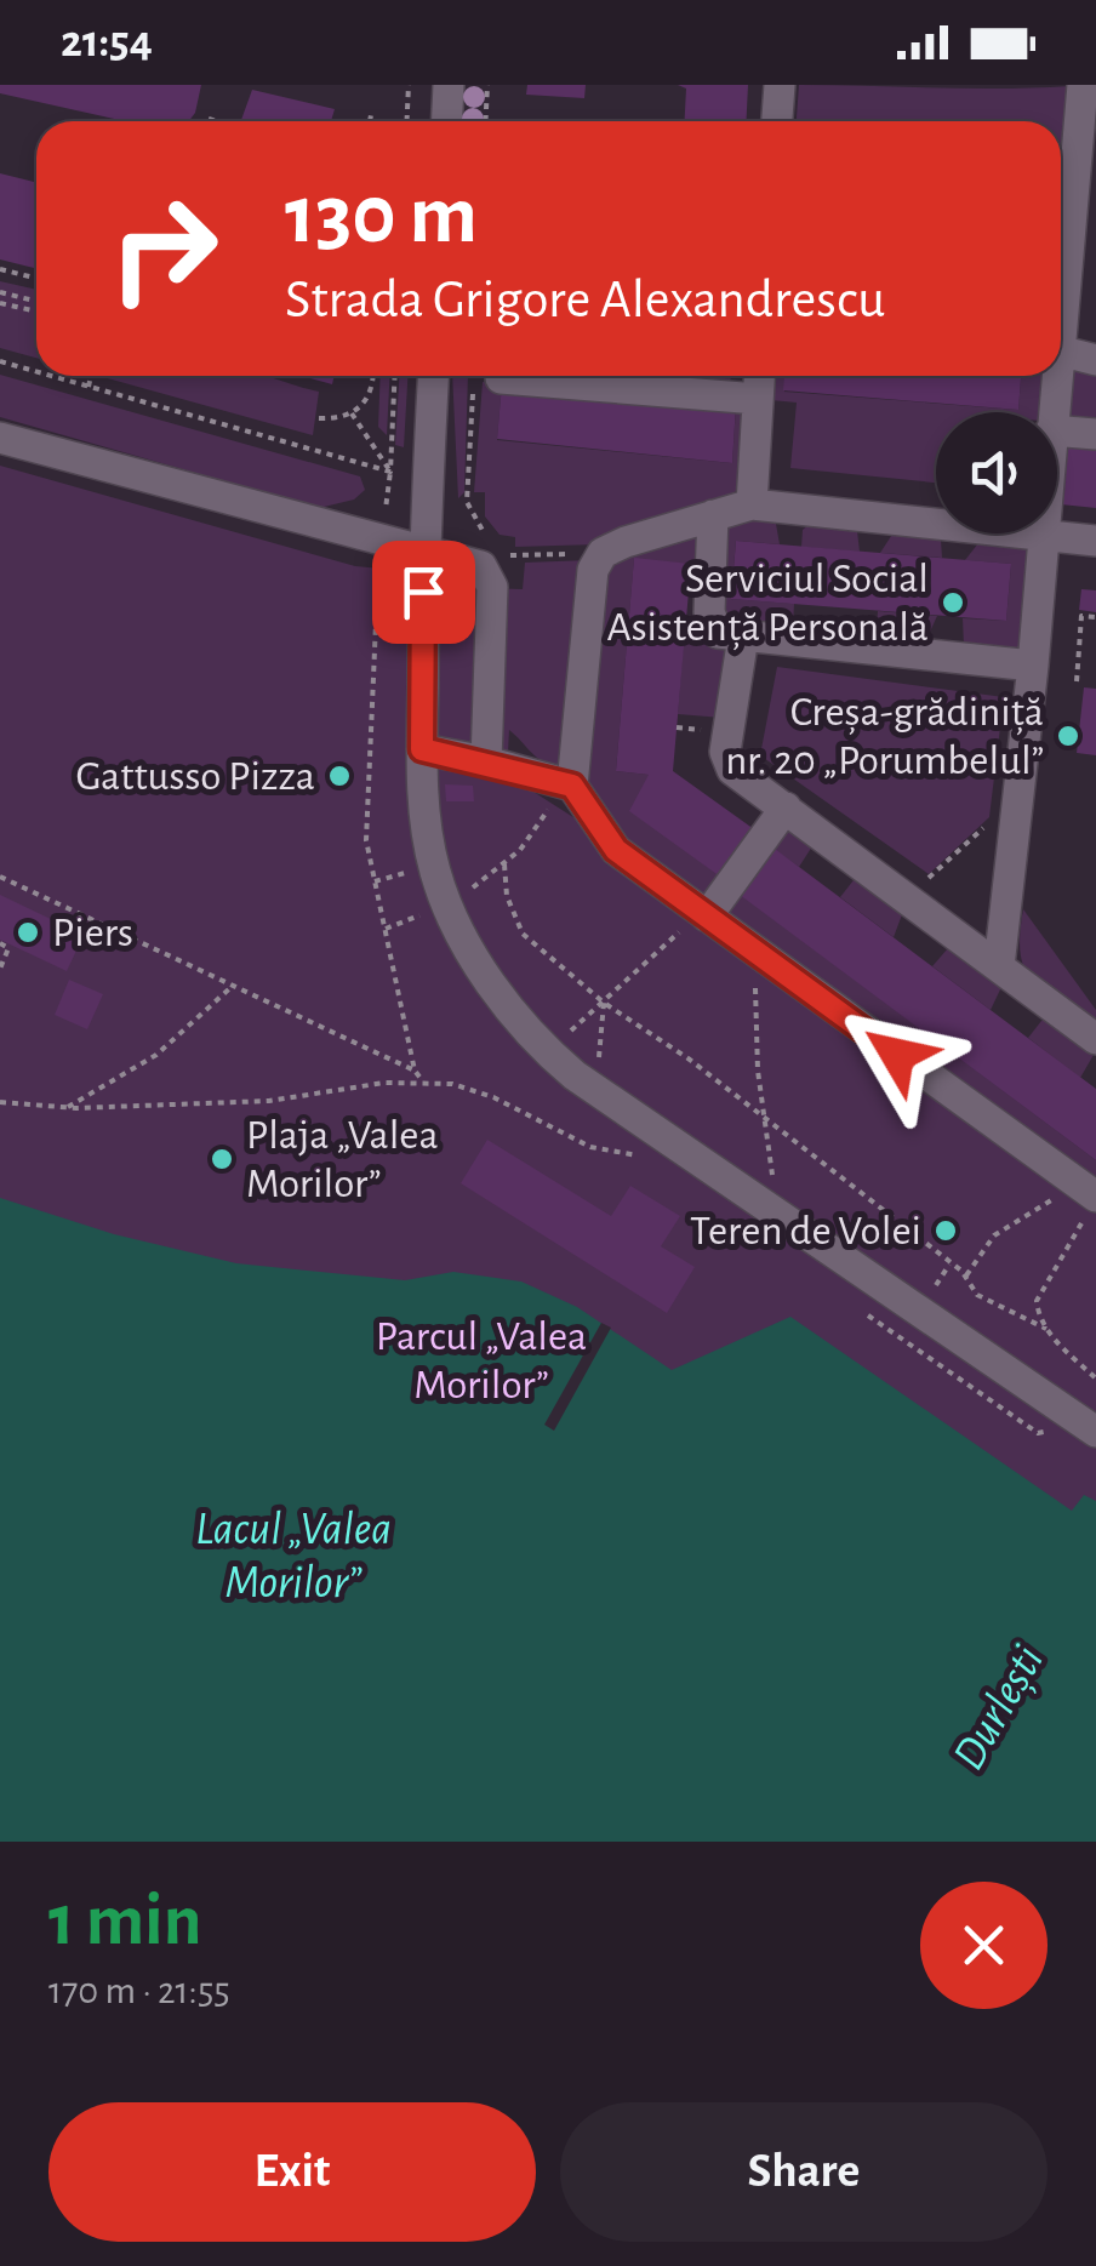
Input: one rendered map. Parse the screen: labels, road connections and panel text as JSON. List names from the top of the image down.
{
  "water": ["Lacul „Valea Morilor”", "Durlești"],
  "parks": ["Parcul „Valea Morilor”"],
  "places": [
    "Serviciul Social Asistență Personală",
    "Creșa-grădiniță nr. 20 „Porumbelul”",
    "Gattusso Pizza",
    "Piers",
    "Plaja „Valea Morilor”",
    "Teren de Volei"
  ],
  "page": {
    "status": "21:54",
    "turn": ["130 m", "Strada Grigore Alexandrescu"],
    "heading": ["1 min", "170 m · 21:55"],
    "buttons": ["Exit", "Share"]
  }
}
